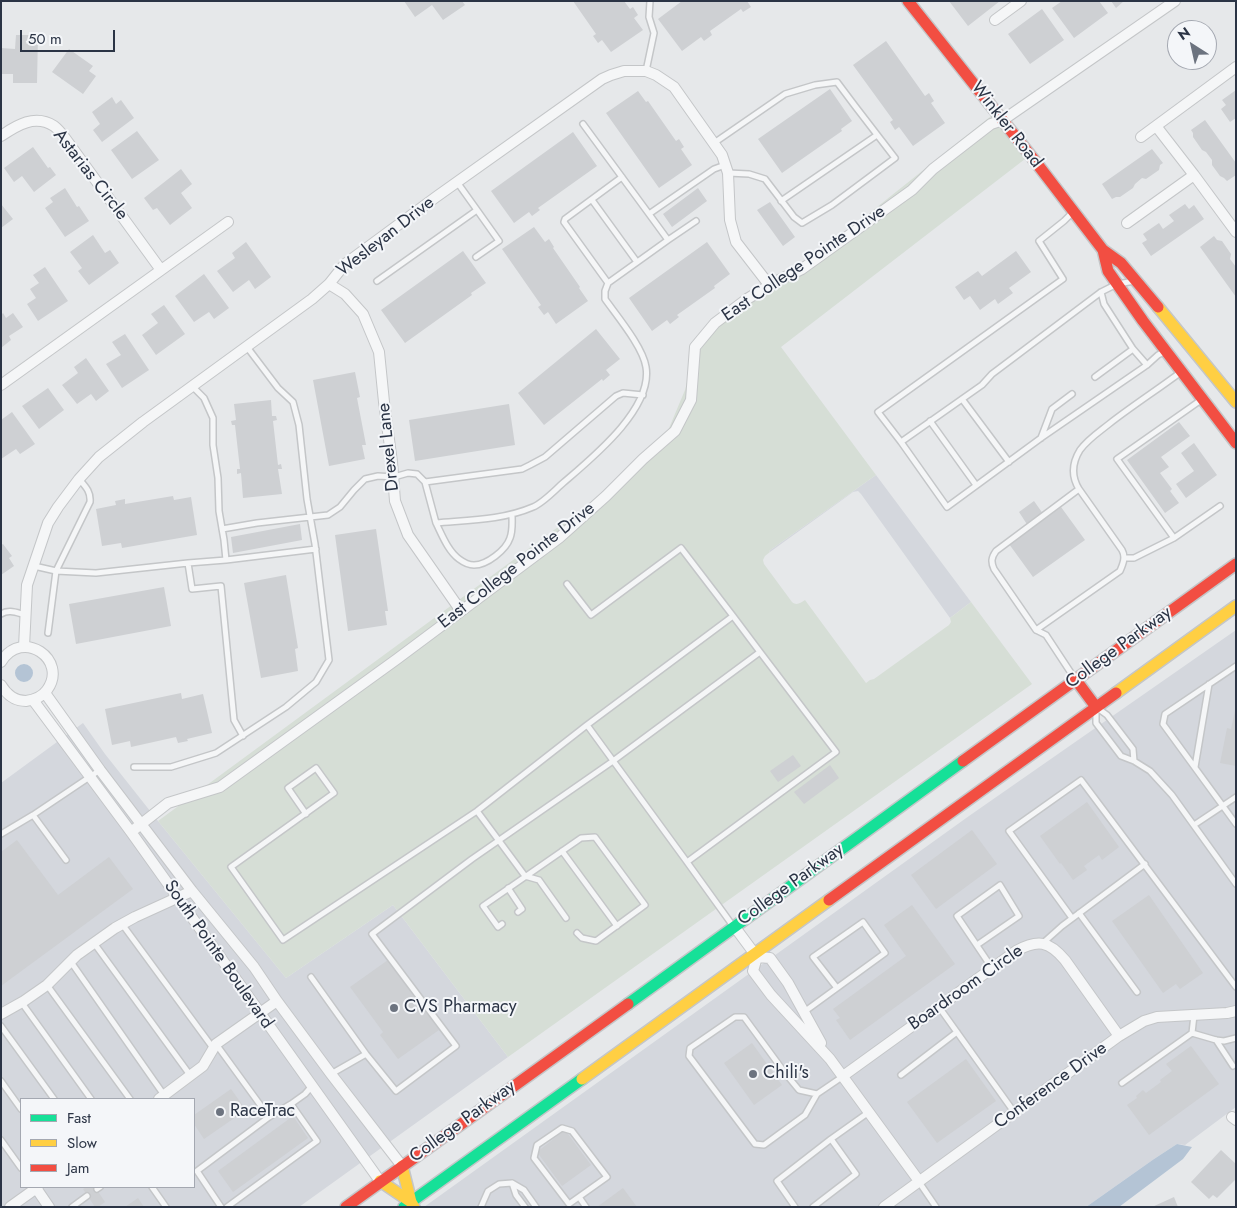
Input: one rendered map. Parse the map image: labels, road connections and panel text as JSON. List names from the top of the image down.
{
  "streets": {
    "main road": ["Winkler Road", "College Parkway", "South Pointe Boulevard"],
    "street": [
      "Astarias Circle",
      "Wesleyan Drive",
      "East College Pointe Drive",
      "Drexel Lane",
      "Boardroom Circle",
      "Conference Drive"
    ]
  },
  "crossings": [
    ["Winkler Road", "East College Pointe Drive"],
    ["Wesleyan Drive", "East College Pointe Drive"],
    ["Wesleyan Drive", "Drexel Lane"],
    ["East College Pointe Drive", "Drexel Lane"],
    ["East College Pointe Drive", "South Pointe Boulevard"],
    ["College Parkway", "South Pointe Boulevard"],
    ["Boardroom Circle", "Conference Drive"]
  ],
  "places": ["CVS Pharmacy", "Chili's", "RaceTrac"],
  "legend": ["Fast", "Slow", "Jam"],
  "scale_bar": "50 m",
  "north": "top left"
}
